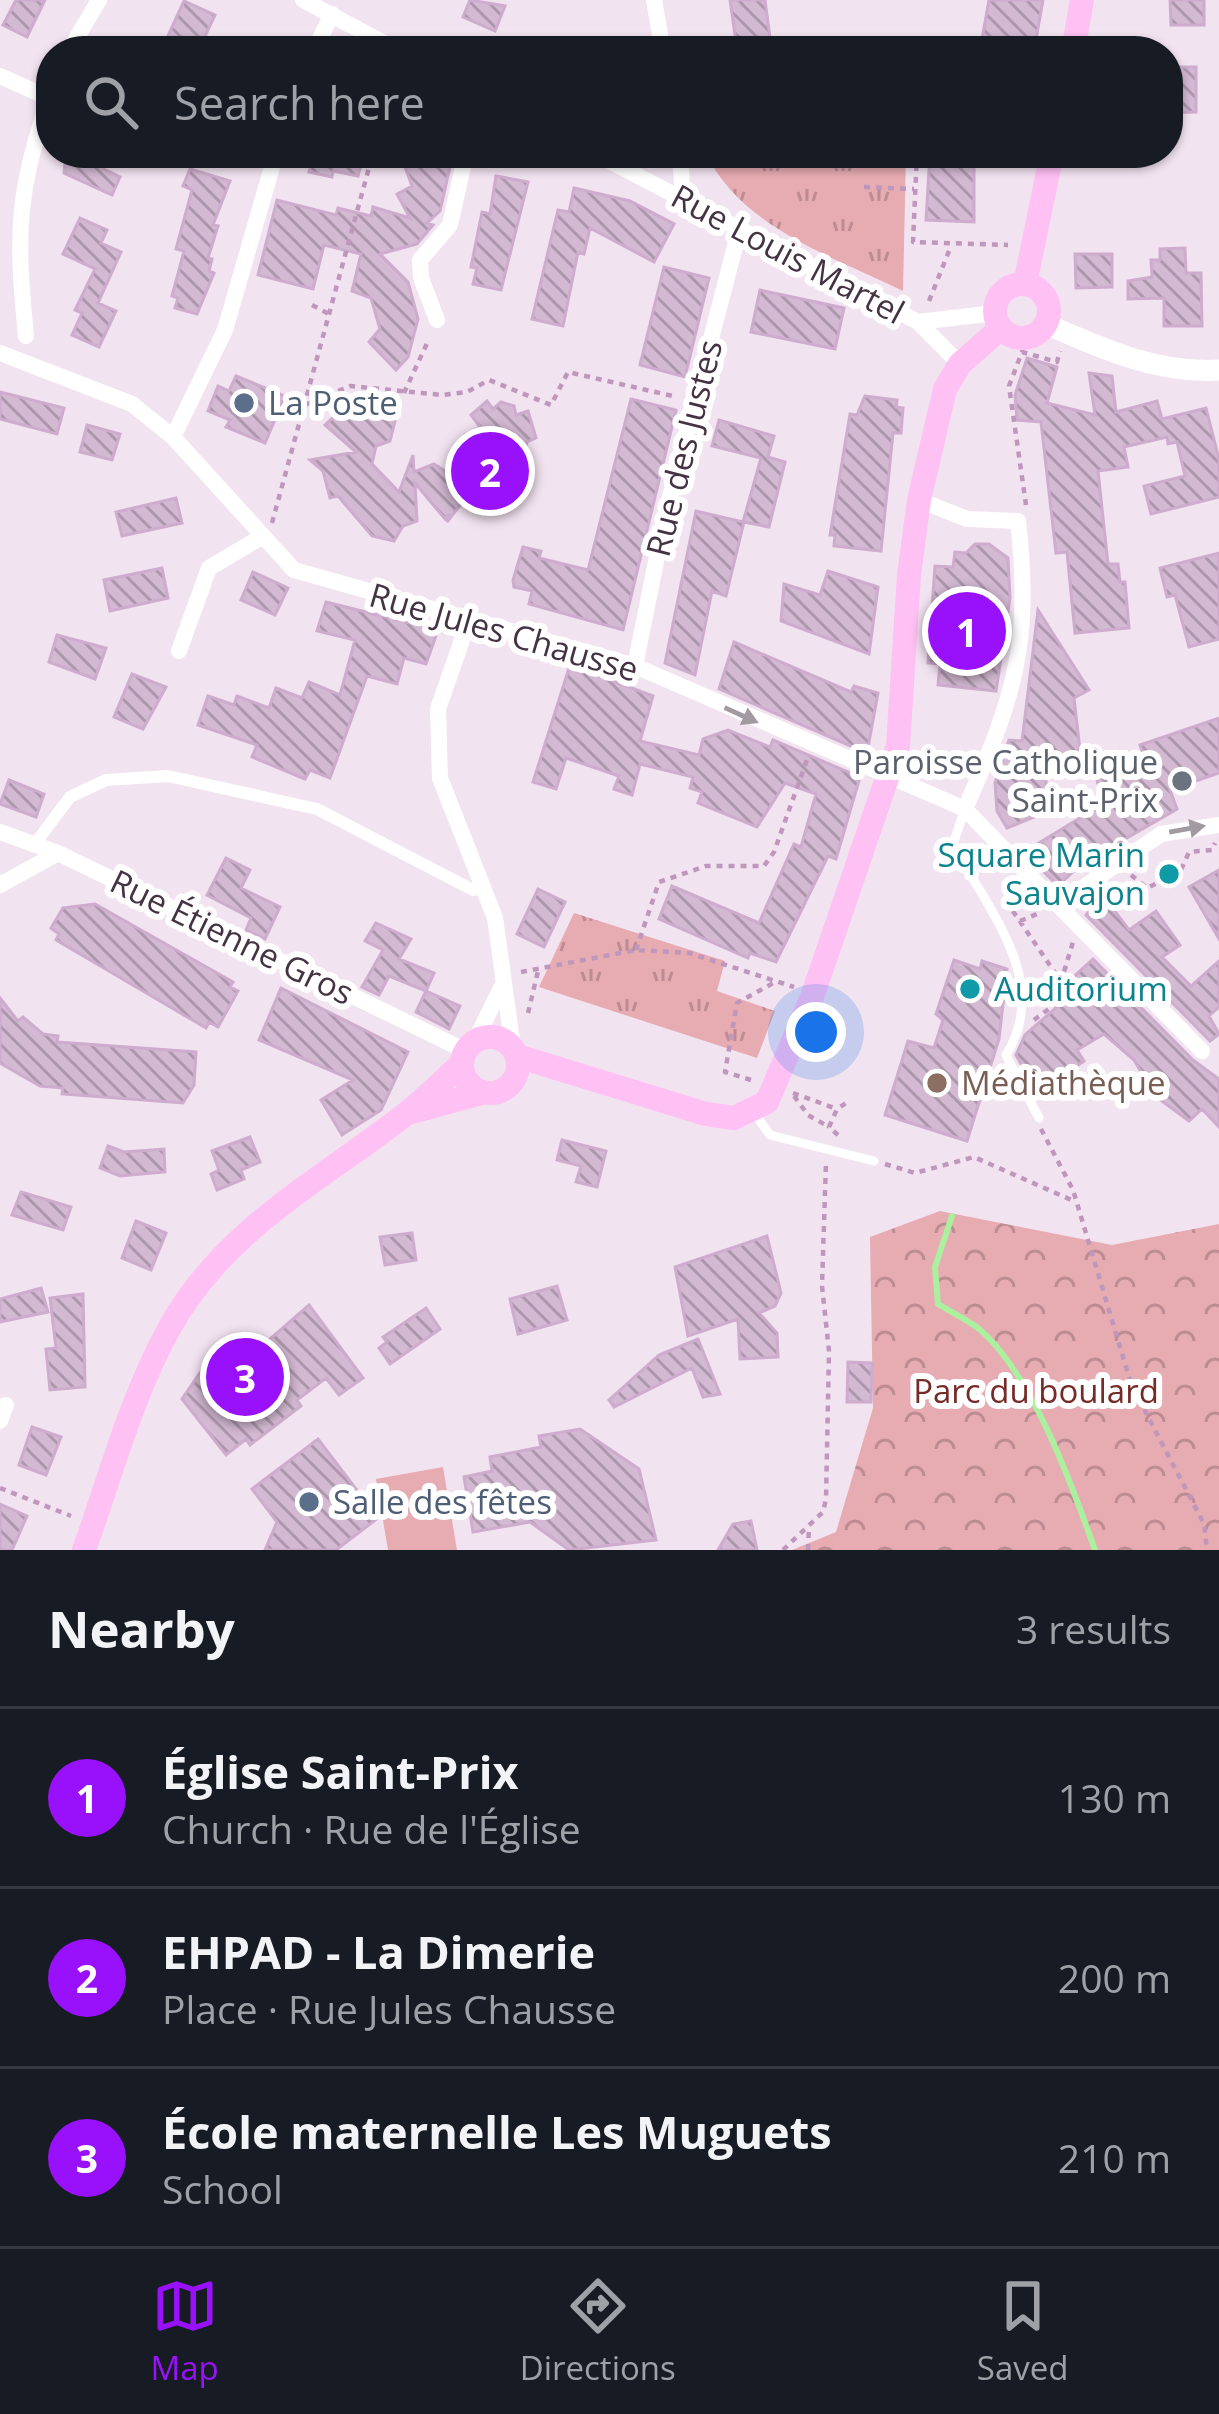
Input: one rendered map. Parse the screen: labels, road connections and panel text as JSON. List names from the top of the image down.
{
  "streets": {
    "street": [
      "Rue Louis Martel",
      "Rue des Justes",
      "Rue Jules Chausse",
      "Rue Étienne Gros"
    ]
  },
  "crossings": [
    ["Rue Louis Martel", "Rue des Justes"],
    ["Rue des Justes", "Rue Jules Chausse"]
  ],
  "parks": ["Parc du boulard"],
  "places": [
    "La Poste",
    "Paroisse Catholique Saint-Prix",
    "Square Marin Sauvajon",
    "Auditorium",
    "Médiathèque",
    "Salle des fêtes"
  ],
  "page": {
    "search": "Search here",
    "pins": ["2", "1", "3"],
    "heading": ["Nearby", "3 results"],
    "list": [
      {
        "mark": "1",
        "name": "Église Saint-Prix",
        "note": "Church · Rue de l'Église",
        "value": "130 m"
      },
      {
        "mark": "2",
        "name": "EHPAD - La Dimerie",
        "note": "Place · Rue Jules Chausse",
        "value": "200 m"
      },
      {
        "mark": "3",
        "name": "École maternelle Les Muguets",
        "note": "School",
        "value": "210 m"
      }
    ],
    "nav": ["Map", "Directions", "Saved"]
  }
}
